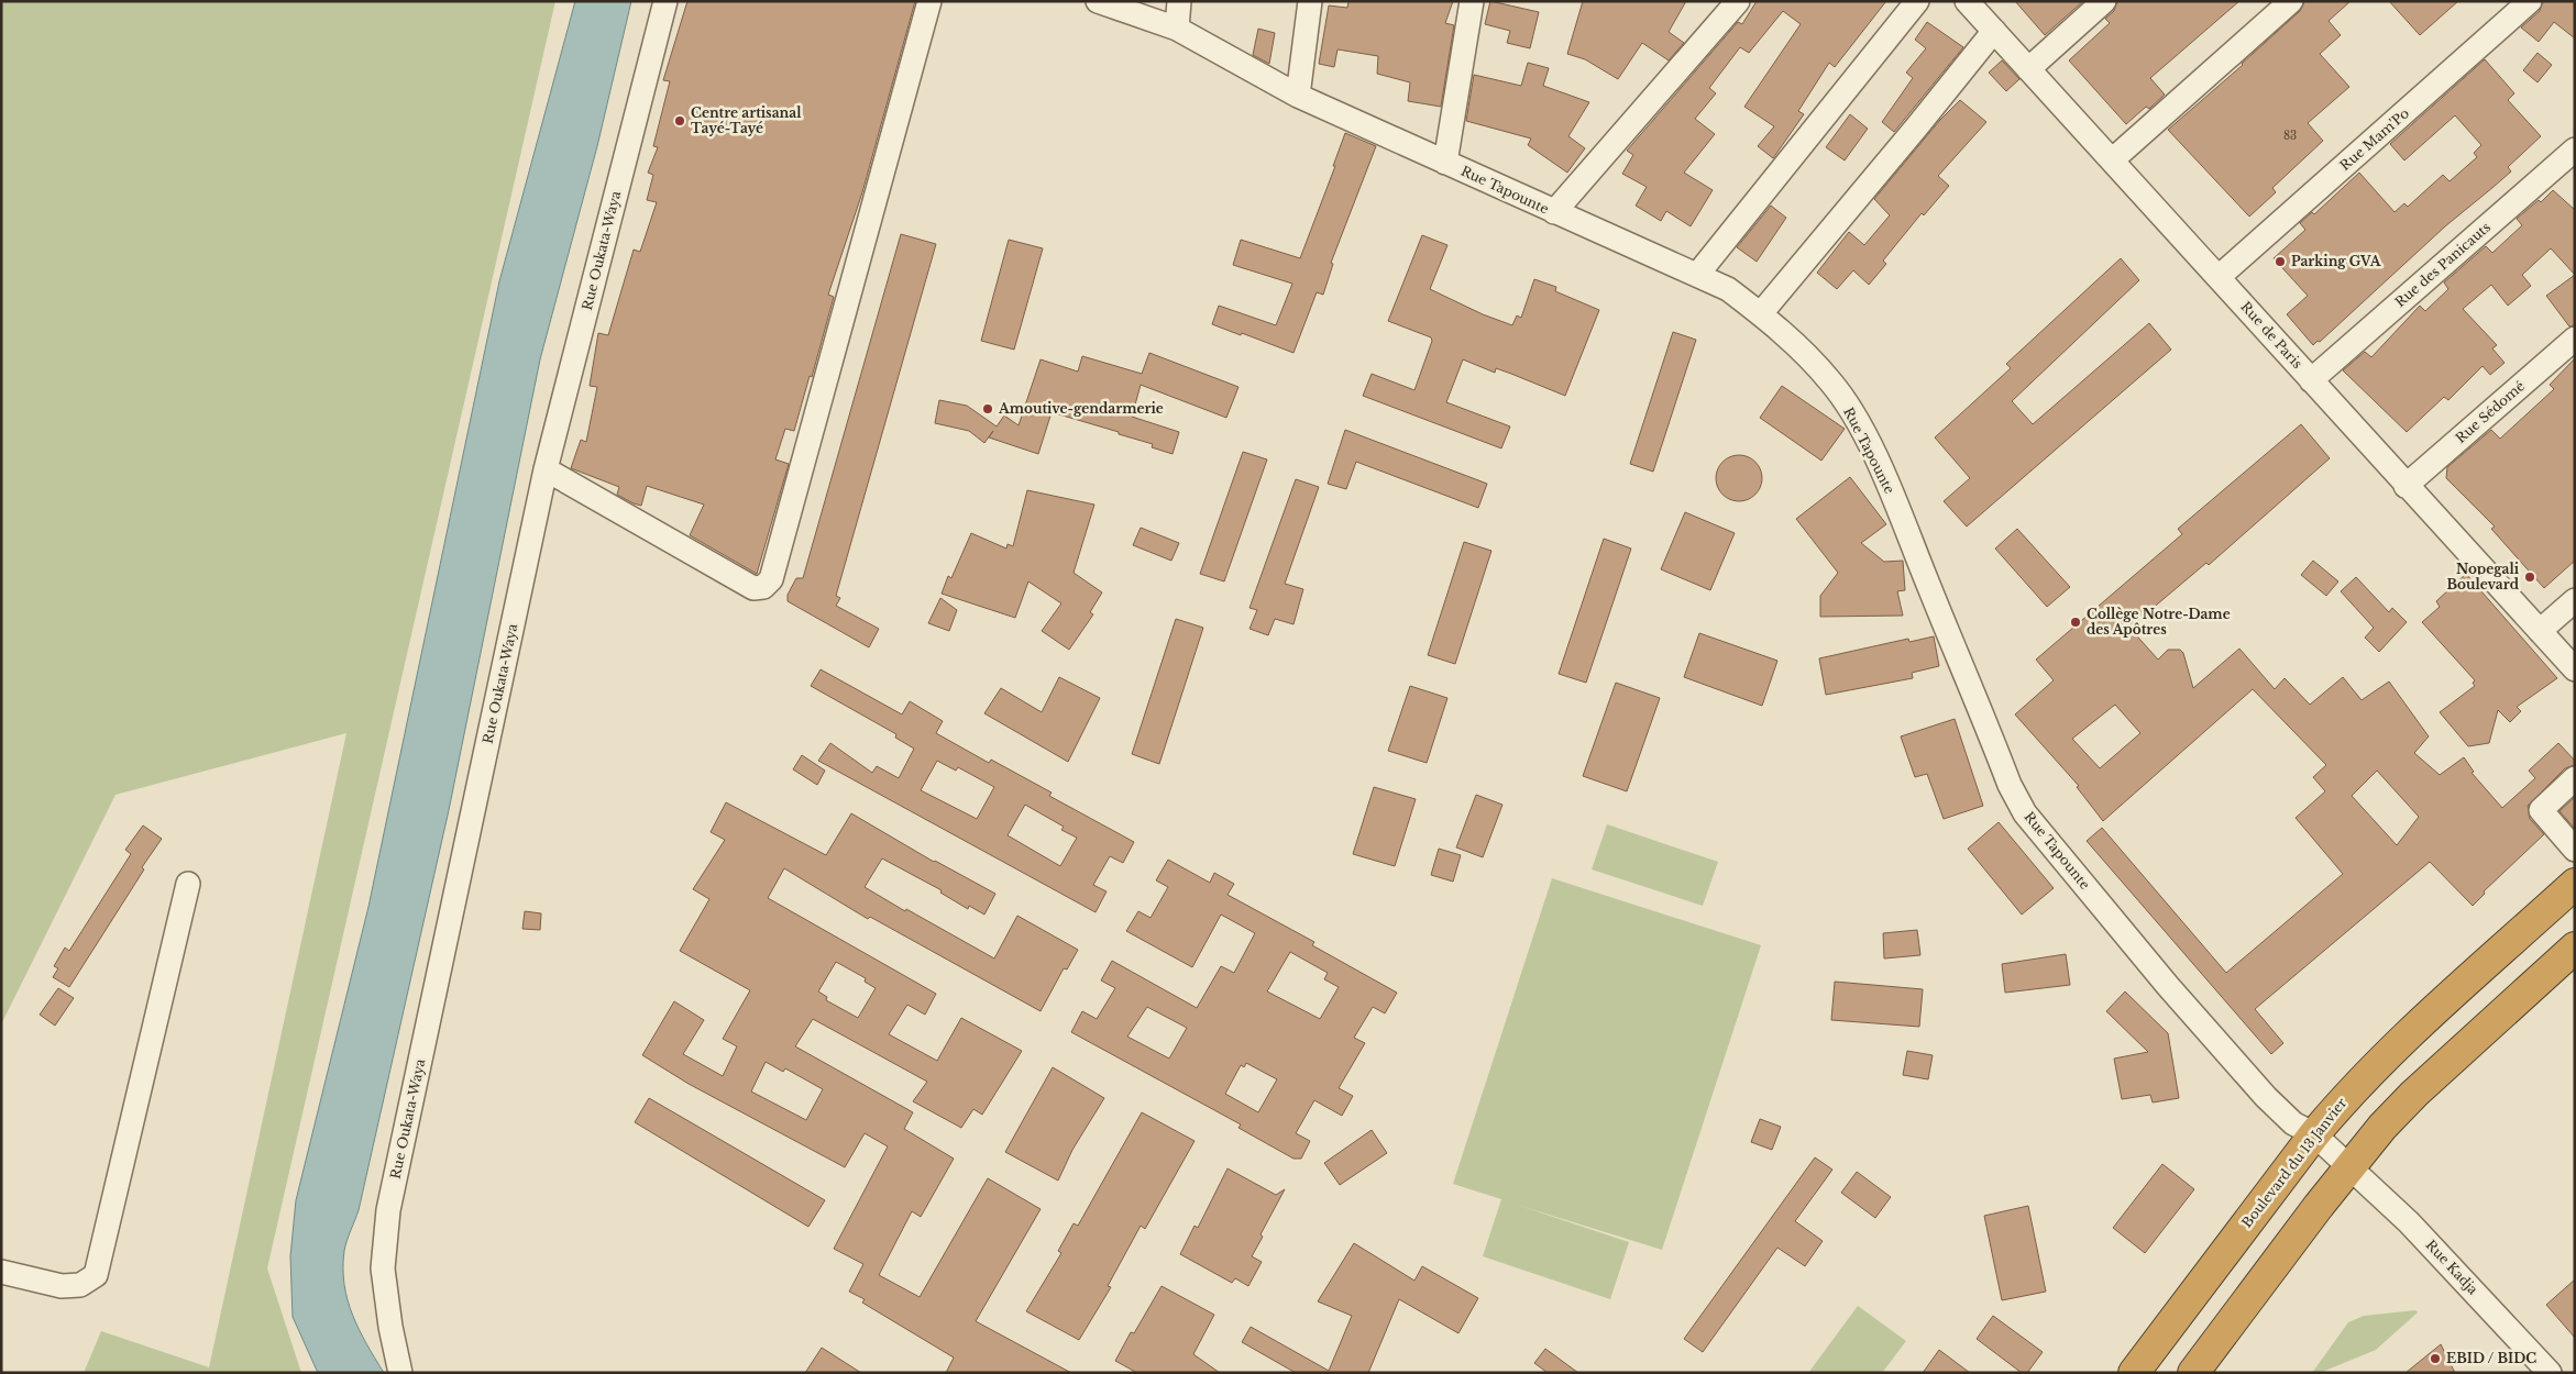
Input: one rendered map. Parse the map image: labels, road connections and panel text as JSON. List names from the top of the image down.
{
  "streets": {
    "highway": ["Boulevard du 13 Janvier"],
    "street": [
      "Rue Mam'Po",
      "Rue Tapounte",
      "Rue Oukata-Waya",
      "Rue des Panicauts",
      "Rue de Paris",
      "Rue Sédomé",
      "Rue Kadja"
    ]
  },
  "crossings": [
    ["Rue Mam'Po", "Rue de Paris"],
    ["Rue Tapounte", "Boulevard du 13 Janvier"],
    ["Rue Tapounte", "Rue Kadja"],
    ["Rue des Panicauts", "Rue de Paris"],
    ["Rue de Paris", "Rue Sédomé"]
  ],
  "places": [
    "Centre artisanal Tayé-Tayé",
    "Parking GVA",
    "Amoutive-gendarmerie",
    "Nopegali Boulevard",
    "Collège Notre-Dame des Apôtres",
    "EBID / BIDC"
  ],
  "house_numbers": ["83"]
}
